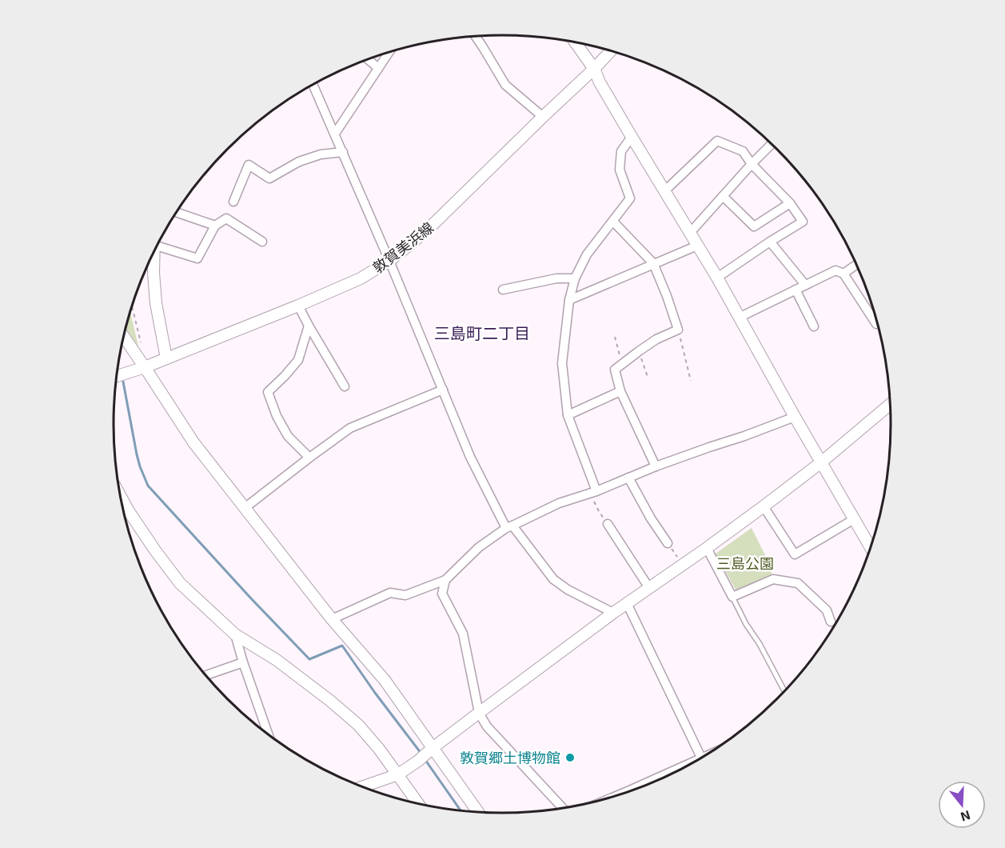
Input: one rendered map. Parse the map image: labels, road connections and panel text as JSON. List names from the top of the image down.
{
  "streets": {
    "street": ["敦賀美浜線"]
  },
  "districts": ["三島町二丁目"],
  "parks": ["三島公園"],
  "places": ["敦賀郷土博物館"],
  "north": "bottom"
}
